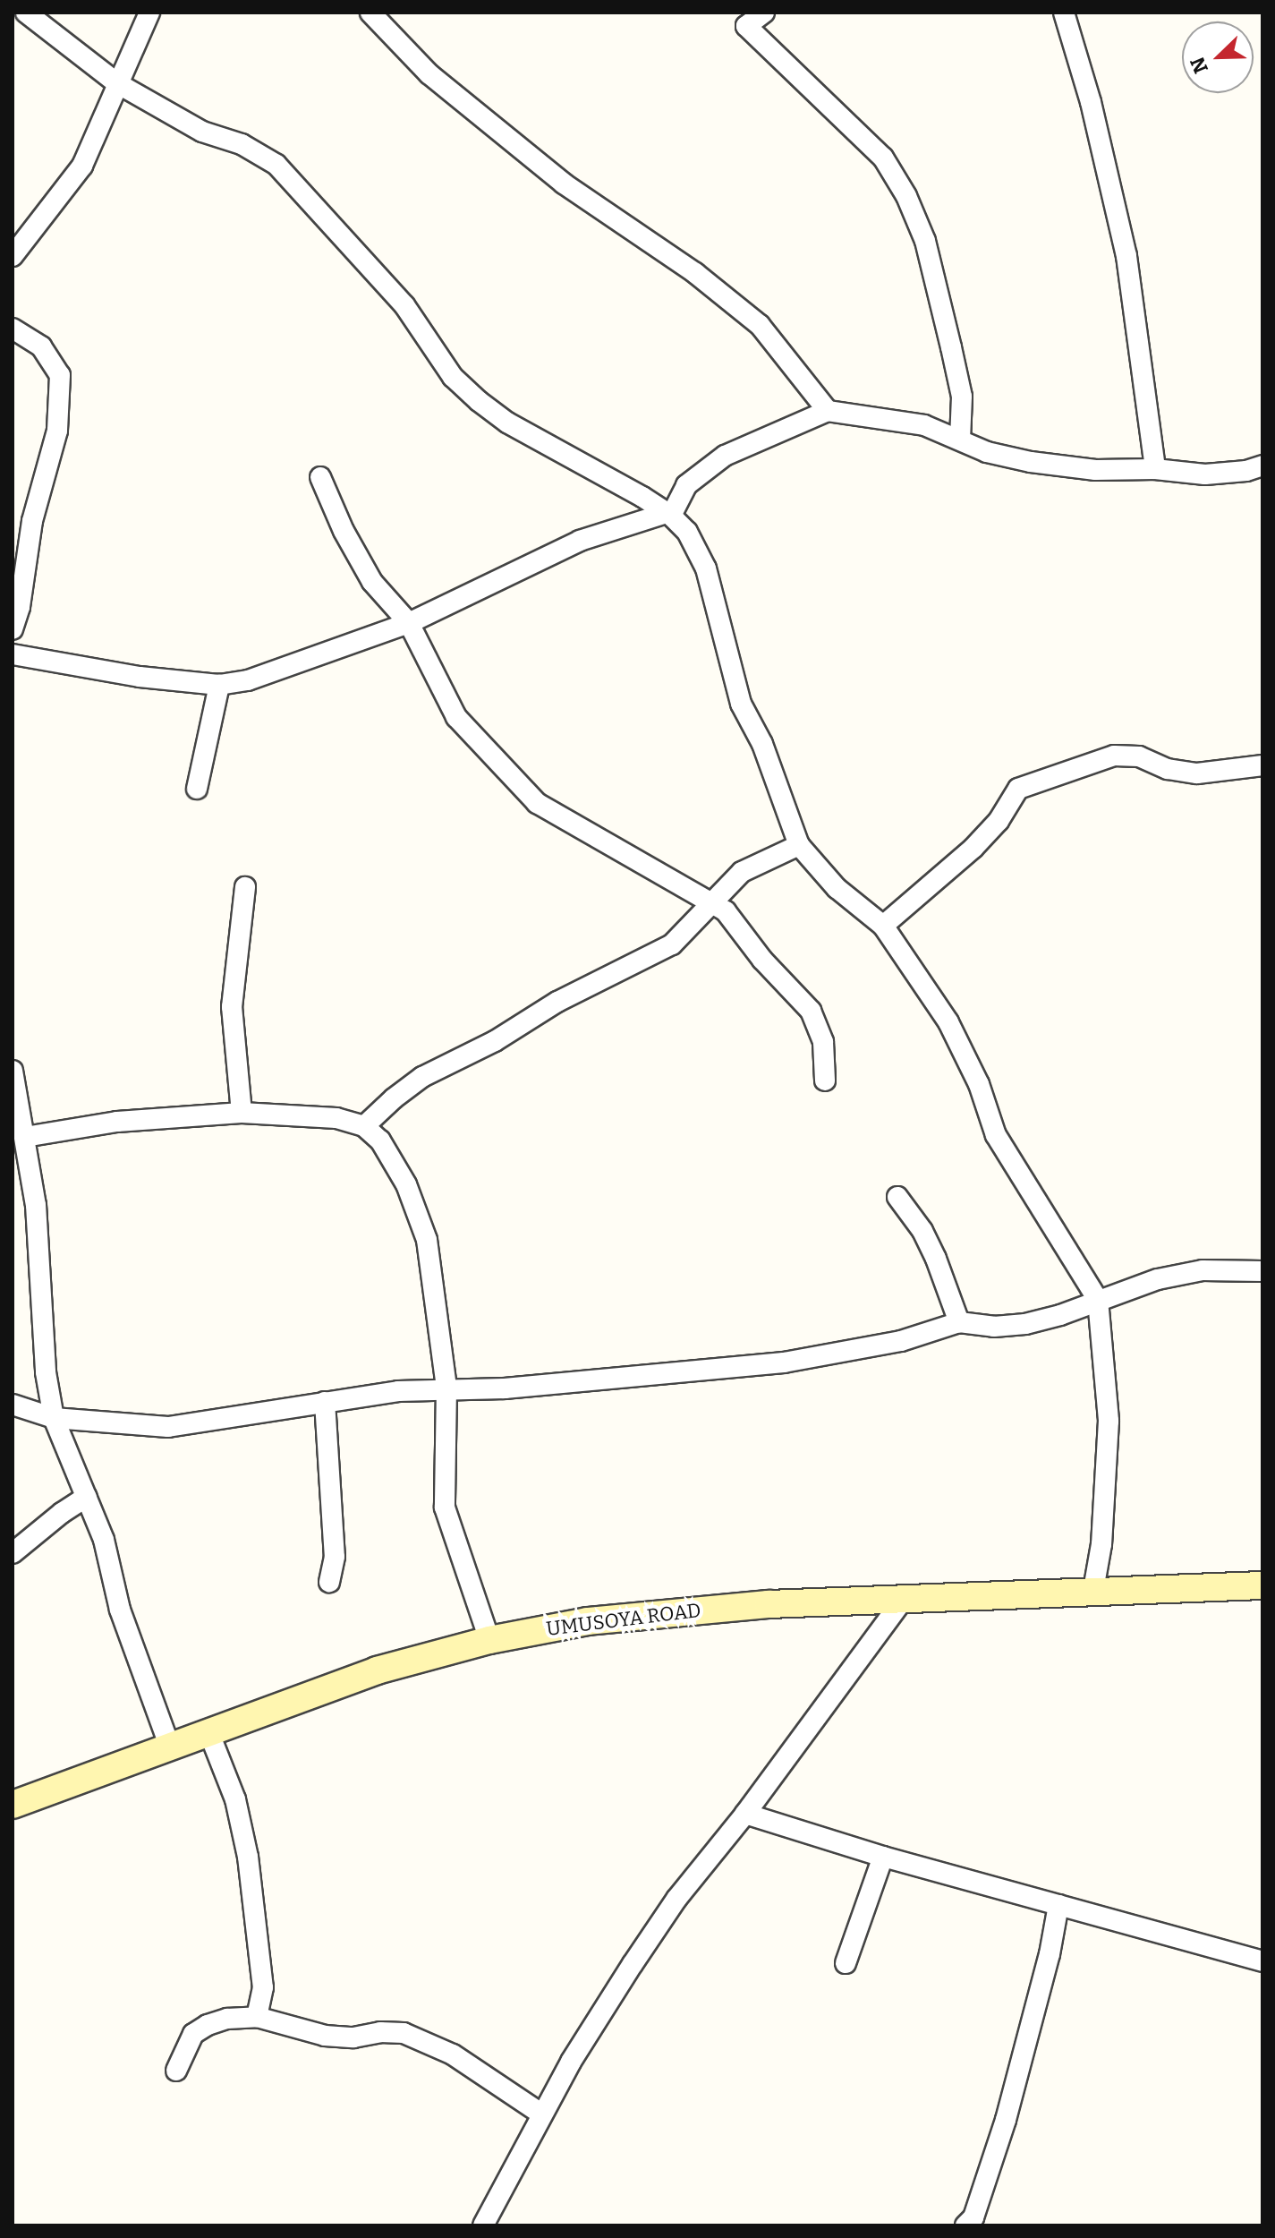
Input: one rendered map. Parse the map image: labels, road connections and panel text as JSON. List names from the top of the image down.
{
  "streets": {
    "main road": ["UMUSOYA ROAD"]
  },
  "north": "bottom left"
}
